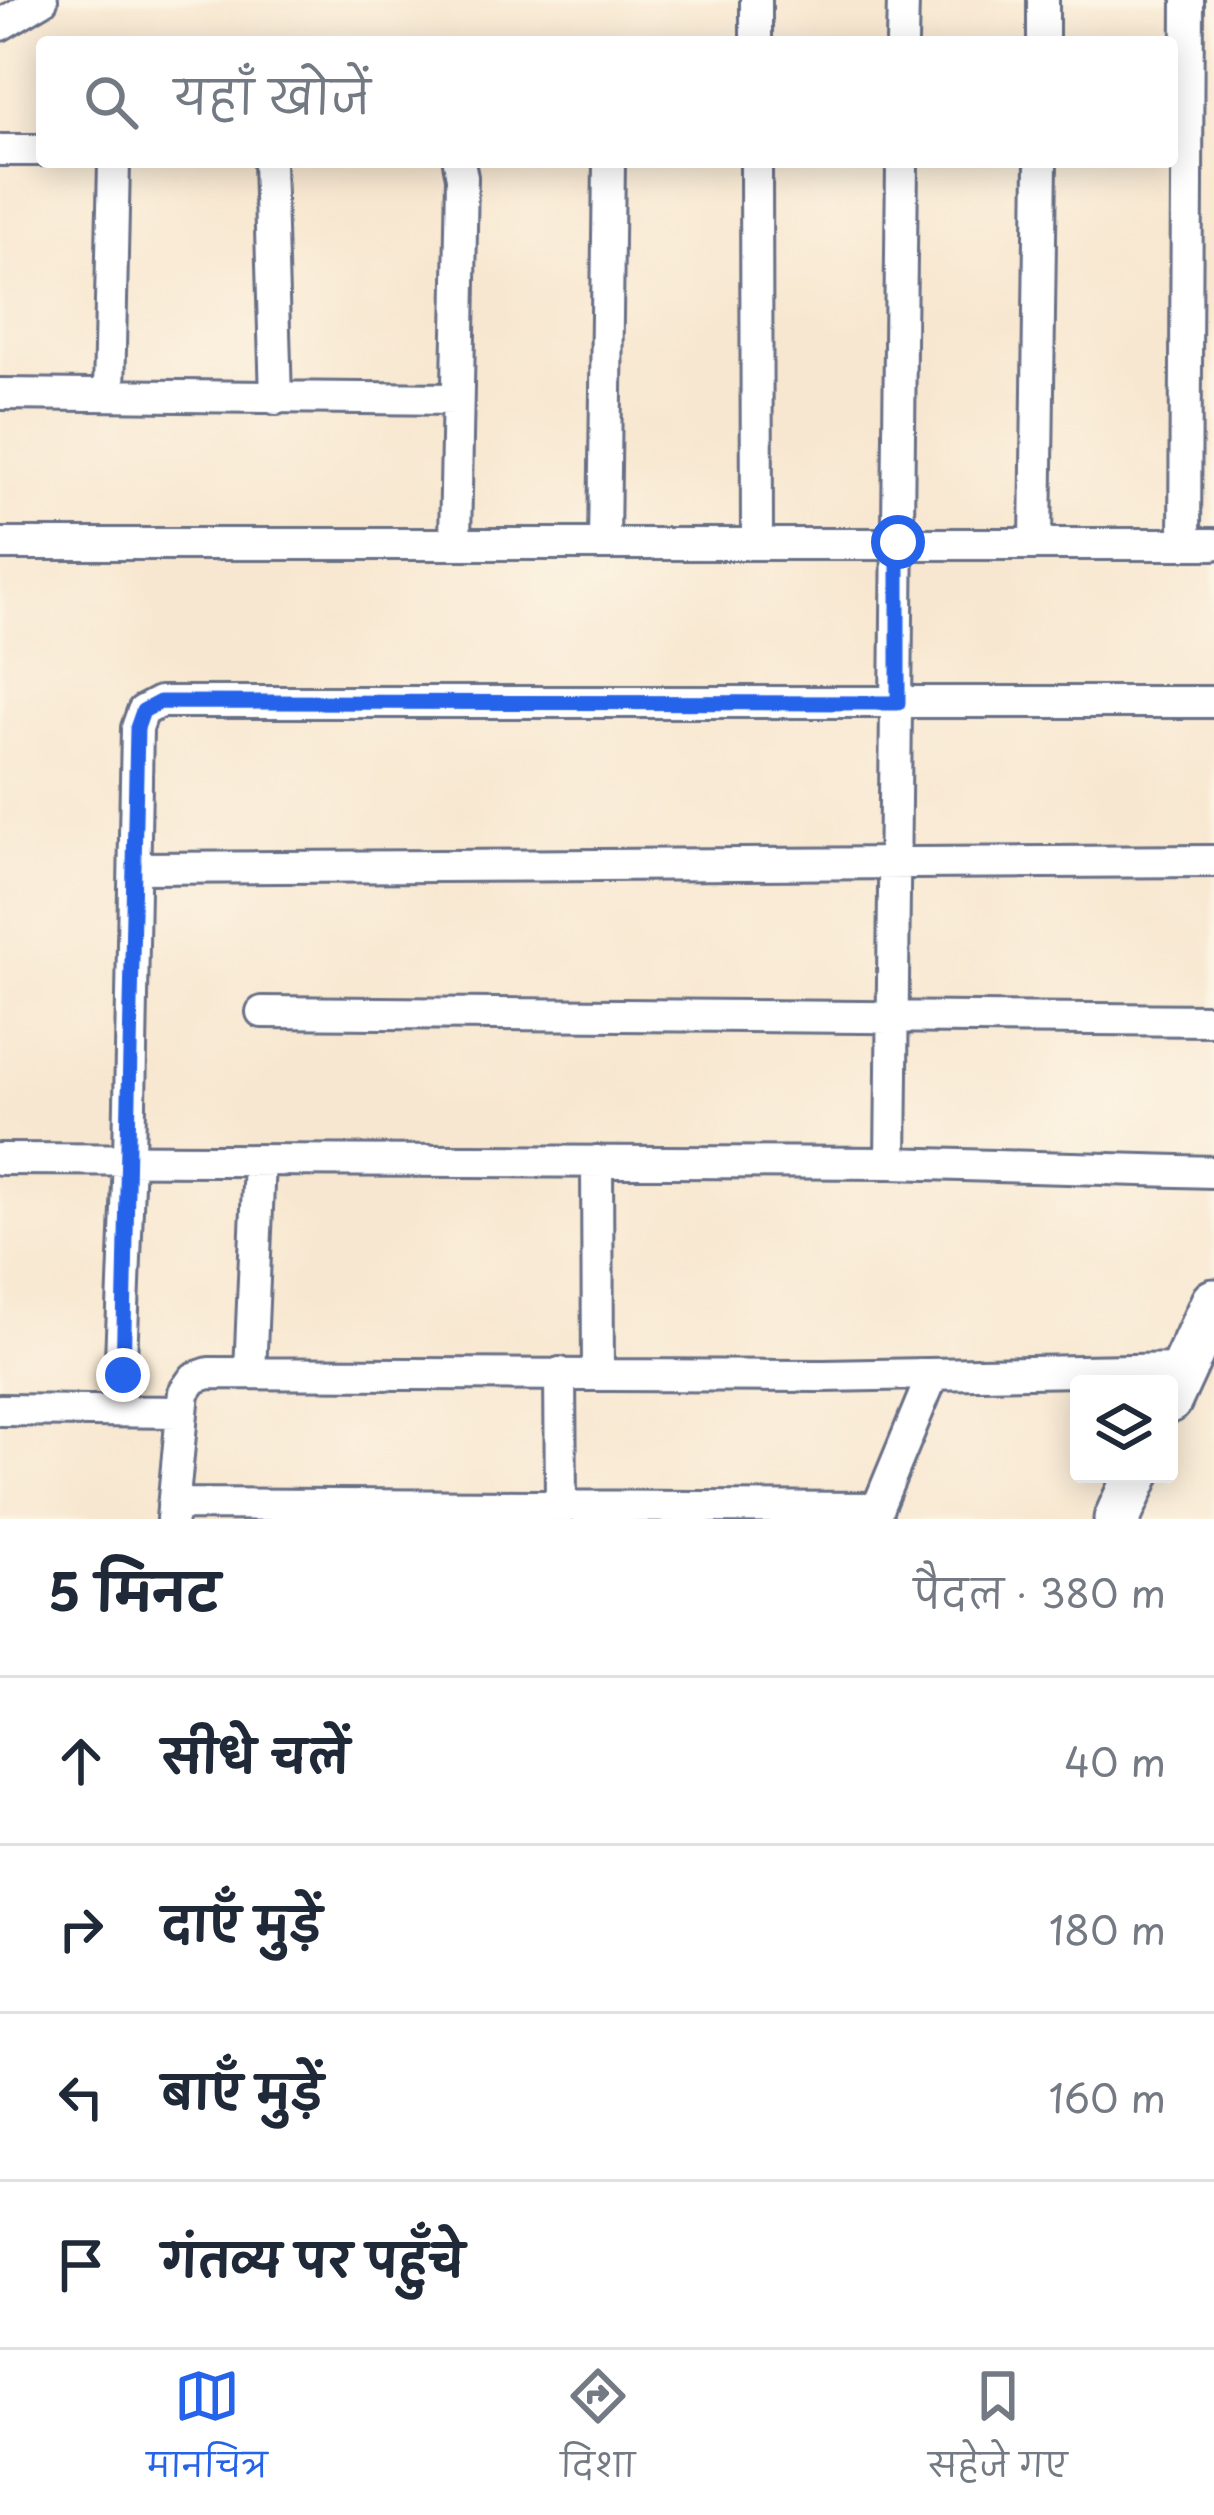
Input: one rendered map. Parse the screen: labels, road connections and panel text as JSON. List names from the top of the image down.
{
  "page": {
    "search": "यहाँ खोजें",
    "heading": ["5 मिनट", "पैदल · 380 m"],
    "list": [
      ["सीधे चलें", "40 m"],
      ["दाएँ मुड़ें", "180 m"],
      ["बाएँ मुड़ें", "160 m"],
      "गंतव्य पर पहुँचे"
    ],
    "nav": ["मानचित्र", "दिशा", "सहेजे गए"]
  }
}
